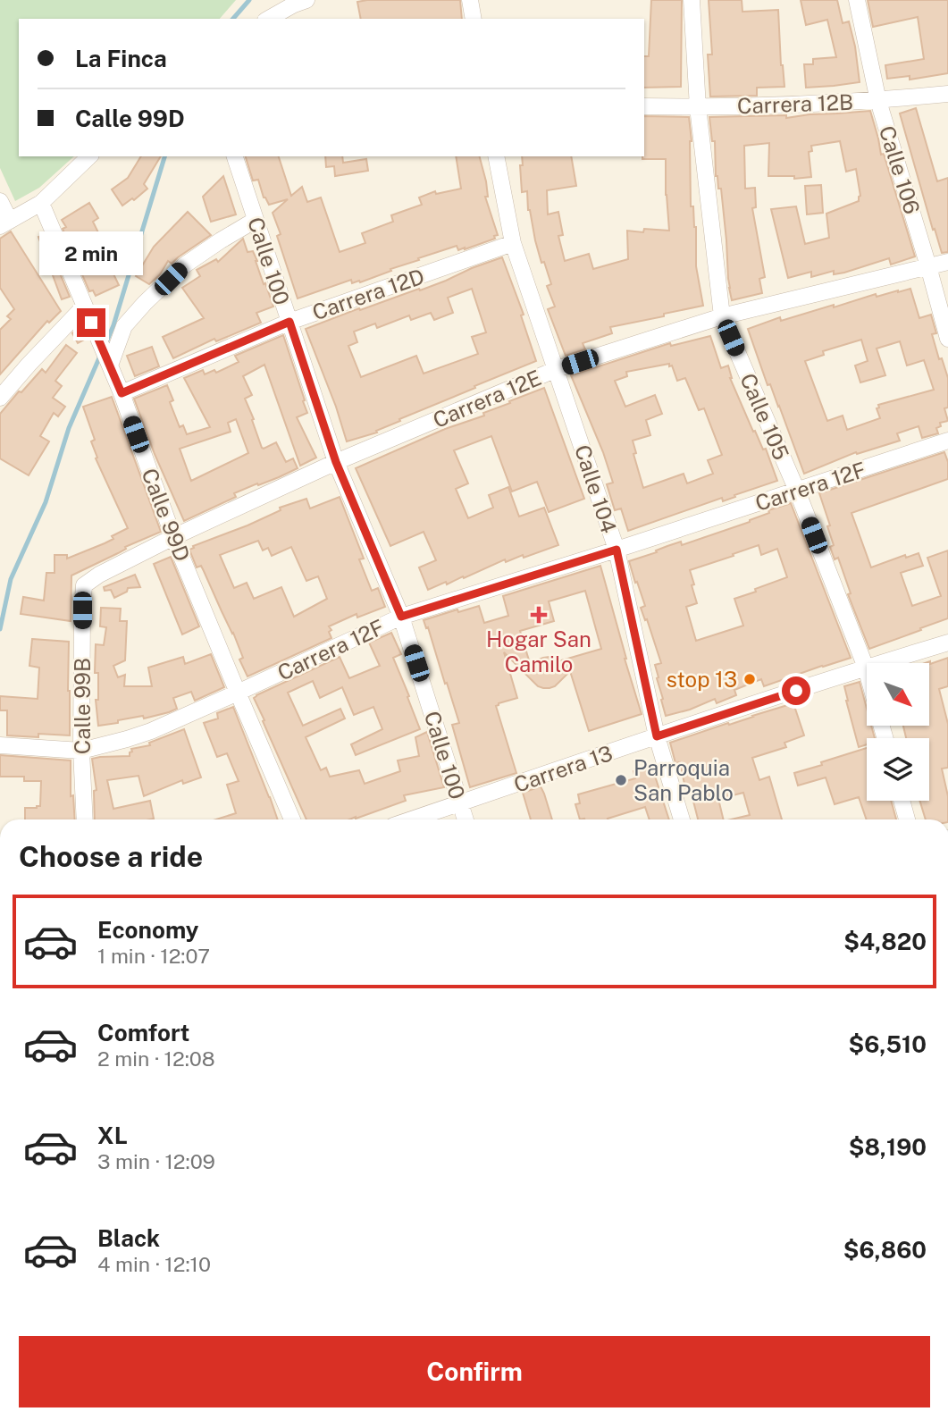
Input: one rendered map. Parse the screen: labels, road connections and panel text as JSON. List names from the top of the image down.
{
  "streets": {
    "street": [
      "Carrera 12B",
      "Calle 106",
      "Calle 100",
      "Carrera 12D",
      "Carrera 12E",
      "Calle 105",
      "Carrera 12F",
      "Calle 104",
      "Calle 99D",
      "Calle 99B",
      "Carrera 13"
    ]
  },
  "crossings": [
    ["Carrera 12B", "Calle 106"],
    ["Carrera 12B", "Calle 105"],
    ["Calle 106", "Carrera 12E"],
    ["Calle 100", "Carrera 12D"],
    ["Calle 100", "Carrera 12E"],
    ["Calle 100", "Carrera 12F"],
    ["Calle 100", "Carrera 13"],
    ["Carrera 12D", "Calle 104"],
    ["Carrera 12D", "Calle 99D"],
    ["Carrera 12E", "Calle 105"],
    ["Carrera 12E", "Calle 104"],
    ["Carrera 12E", "Calle 99D"],
    ["Carrera 12E", "Calle 99B"],
    ["Calle 105", "Carrera 12F"],
    ["Calle 105", "Carrera 13"],
    ["Carrera 12F", "Calle 104"],
    ["Carrera 12F", "Calle 99D"],
    ["Carrera 12F", "Calle 99B"],
    ["Calle 104", "Carrera 13"]
  ],
  "places": {
    "health": ["Hogar San Camilo"],
    "other": ["stop 13", "Parroquia San Pablo"]
  },
  "north": "bottom right",
  "page": {
    "banner": ["La Finca", "Calle 99D"],
    "bubble": "2 min",
    "heading": "Choose a ride",
    "list": [
      {
        "name": "Economy",
        "note": "1 min · 12:07",
        "value": "$4,820"
      },
      {
        "name": "Comfort",
        "note": "2 min · 12:08",
        "value": "$6,510"
      },
      {
        "name": "XL",
        "note": "3 min · 12:09",
        "value": "$8,190"
      },
      {
        "name": "Black",
        "note": "4 min · 12:10",
        "value": "$6,860"
      }
    ],
    "buttons": "Confirm"
  }
}
